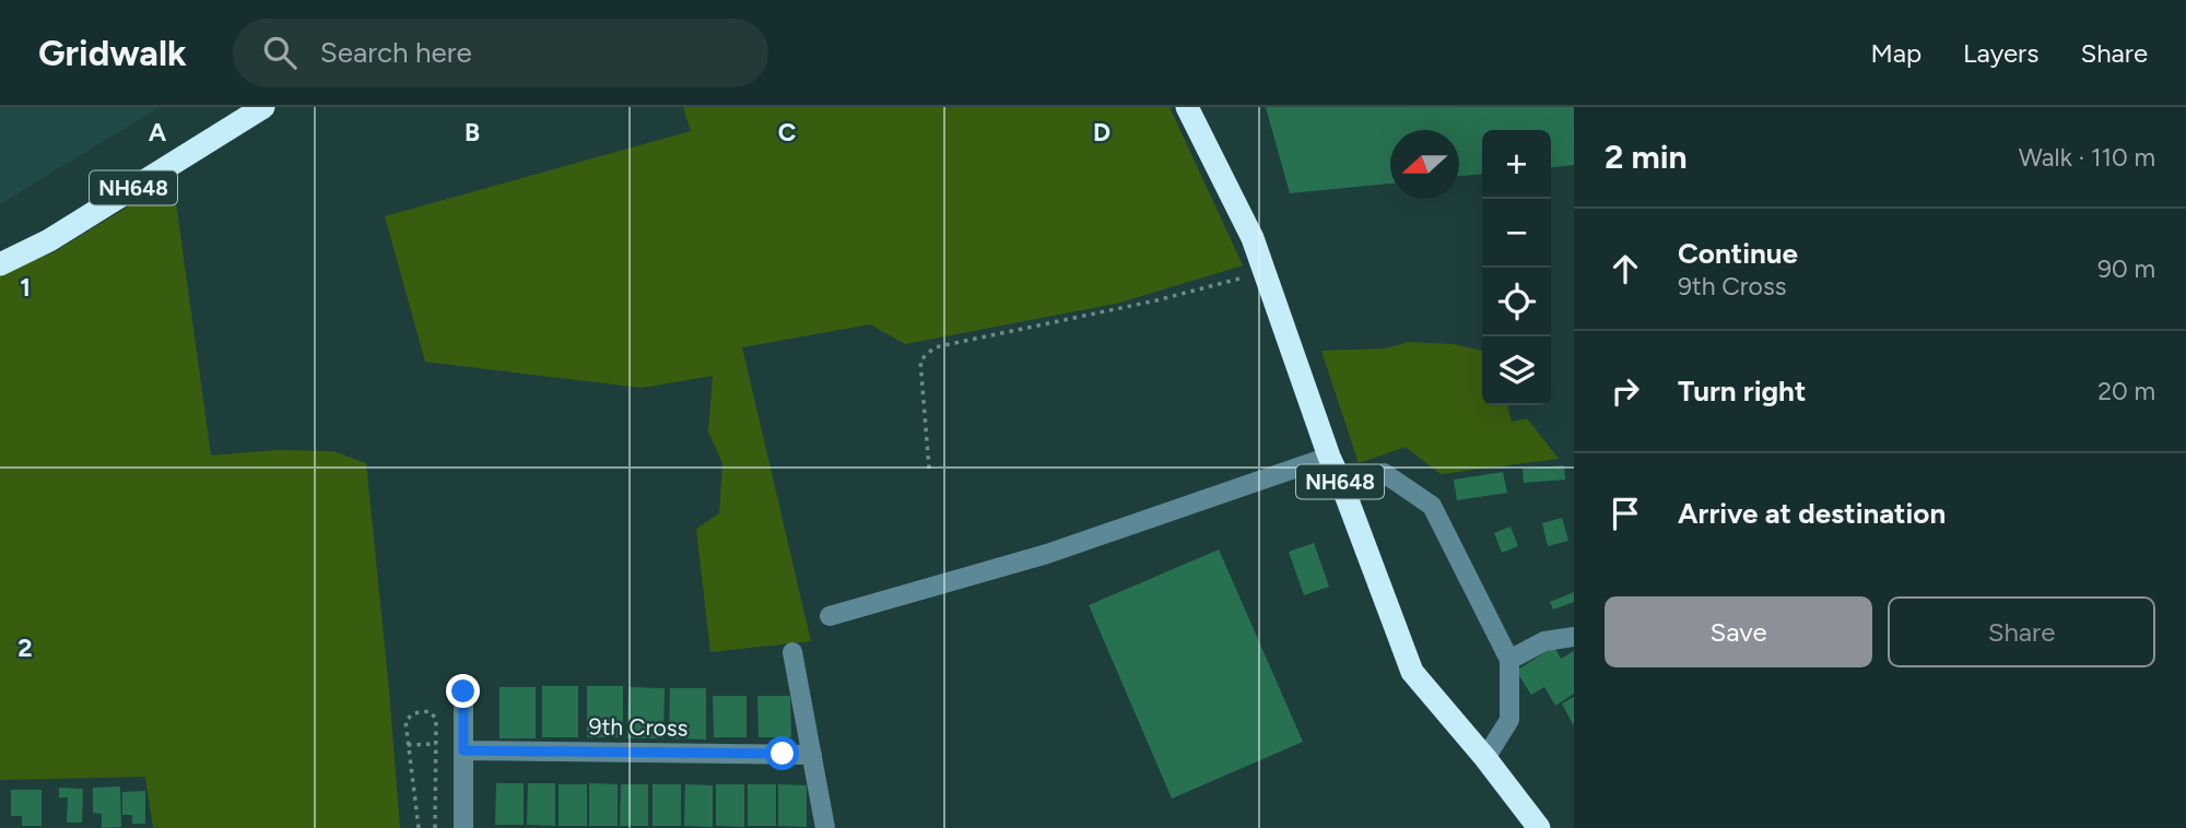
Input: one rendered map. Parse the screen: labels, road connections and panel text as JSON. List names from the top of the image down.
{
  "streets": {
    "highway": ["NH648"],
    "street": ["9th Cross"]
  },
  "north": "left",
  "page": {
    "header": "Gridwalk",
    "search": "Search here",
    "nav": ["Map", "Layers", "Share"],
    "heading": ["2 min", "Walk · 110 m"],
    "map_buttons": ["+", "−"],
    "list": [
      ["Continue", "9th Cross", "90 m"],
      ["Turn right", "20 m"],
      "Arrive at destination"
    ],
    "buttons": ["Save", "Share"]
  },
  "grid": {
    "columns": [
      "A",
      "B",
      "C",
      "D"
    ],
    "rows": ["1", "2"]
  }
}
